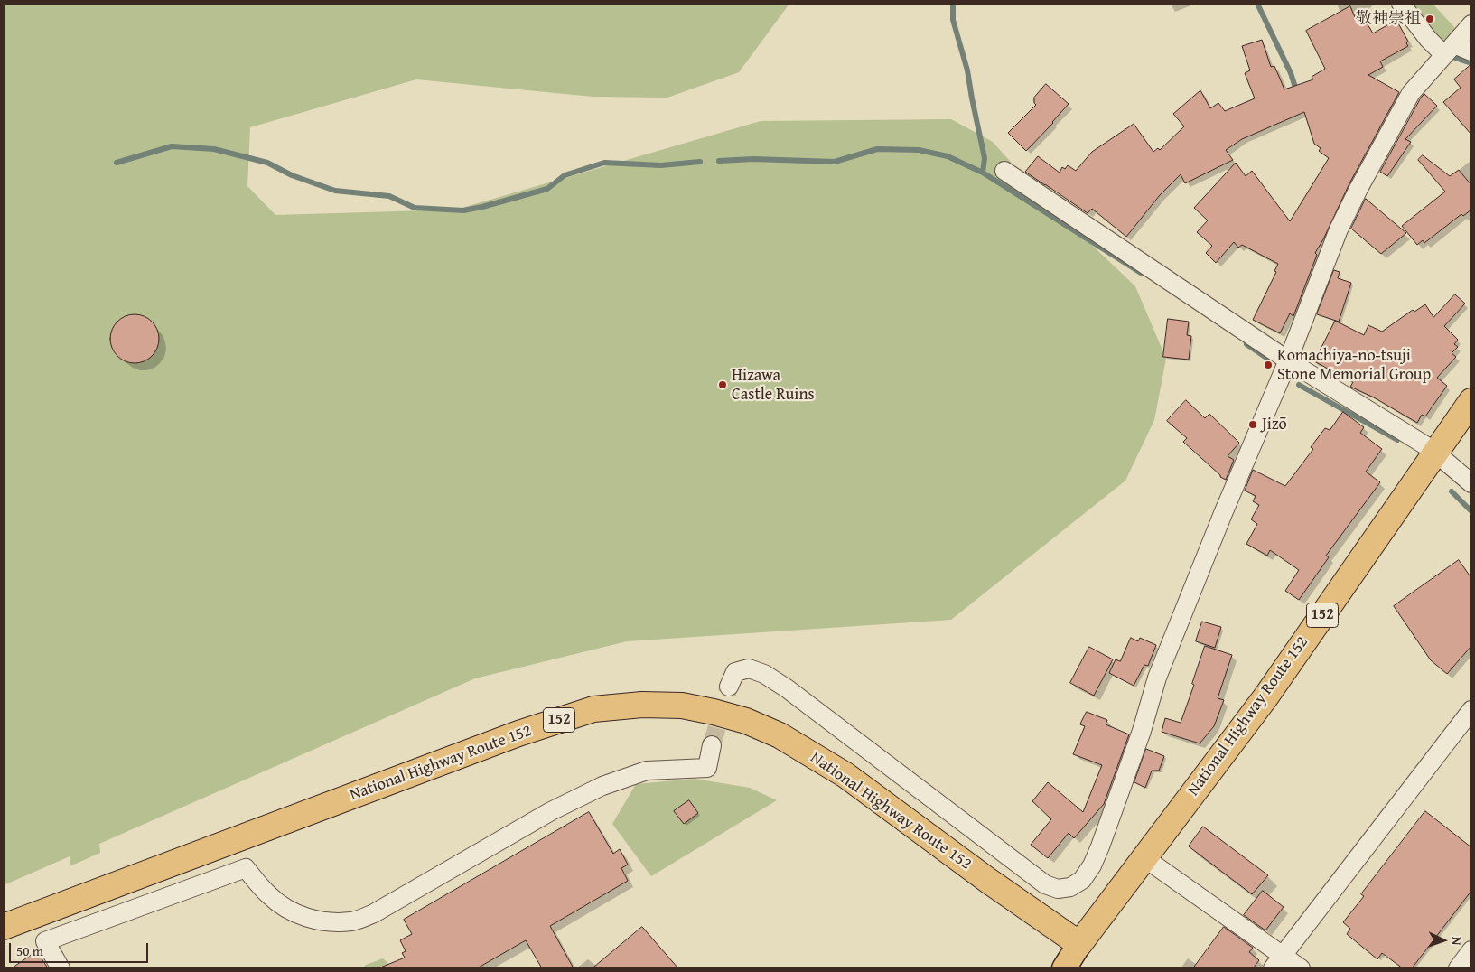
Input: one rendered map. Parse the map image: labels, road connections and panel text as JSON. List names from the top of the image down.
{
  "streets": {
    "highway": ["152", "National Highway Route 152"]
  },
  "places": [
    "敬神崇祖",
    "Komachiya-no-tsuji Stone Memorial Group",
    "Hizawa Castle Ruins",
    "Jizō"
  ],
  "scale_bar": "50 m",
  "north": "right"
}
